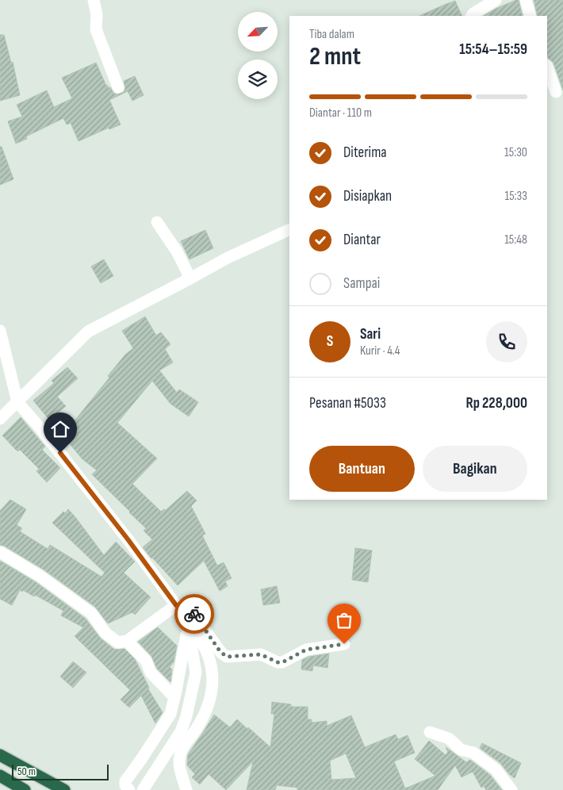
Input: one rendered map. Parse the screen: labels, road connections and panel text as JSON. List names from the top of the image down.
{
  "scale_bar": "50 m",
  "north": "bottom left",
  "page": {
    "heading": ["2 mnt", "Tiba dalam", "15:54–15:59"],
    "panel": [
      "Sari",
      "Kurir · 4.4",
      "Pesanan #5033",
      "Rp 228,000"
    ],
    "bar": "Diantar · 110 m",
    "list": [
      ["Diterima", "15:30"],
      ["Disiapkan", "15:33"],
      ["Diantar", "15:48"],
      "Sampai"
    ],
    "round": "S",
    "buttons": ["Bantuan", "Bagikan"],
    "scale": "50 m"
  }
}
